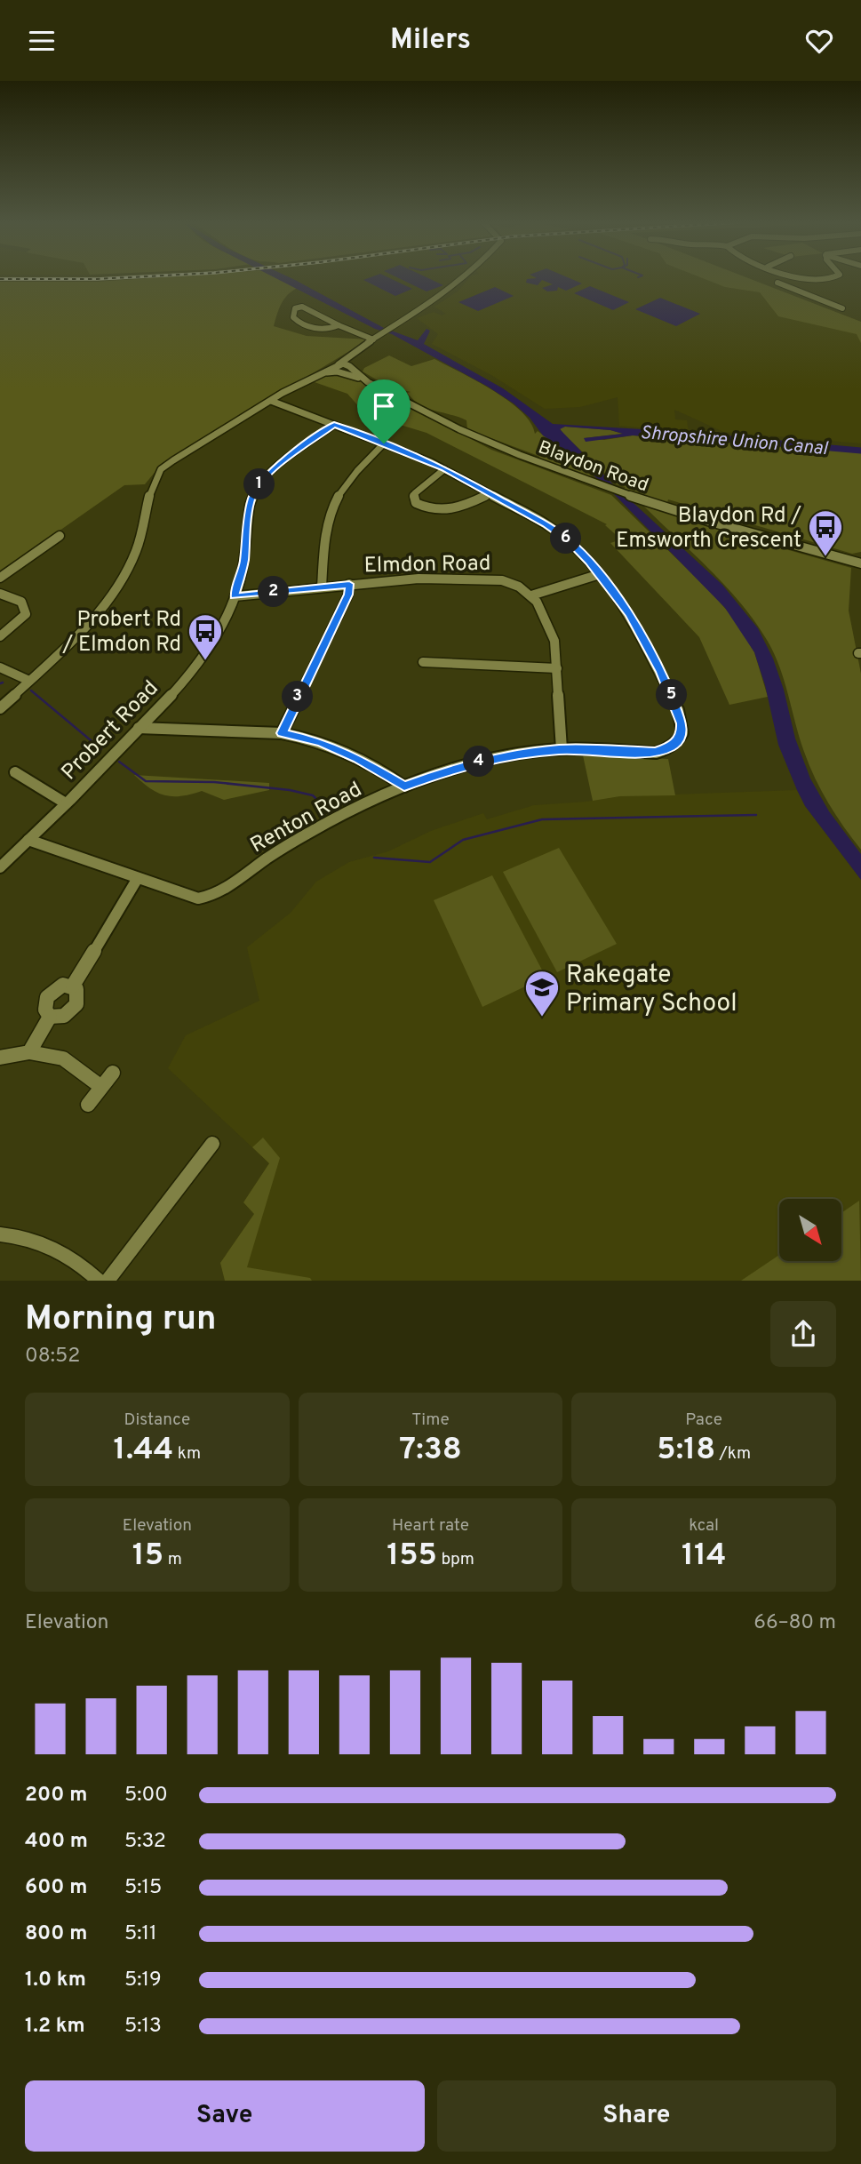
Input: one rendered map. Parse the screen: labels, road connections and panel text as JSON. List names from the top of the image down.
{
  "streets": {
    "street": [
      "Blaydon Road",
      "Elmdon Road",
      "Probert Road",
      "Renton Road"
    ]
  },
  "crossings": [
    ["Elmdon Road", "Probert Road"],
    ["Probert Road", "Renton Road"]
  ],
  "water": ["Shropshire Union Canal"],
  "places": {
    "bus stop": ["Blaydon Rd / Emsworth Crescent", "Probert Rd / Elmdon Rd"],
    "school or university": ["Rakegate Primary School"]
  },
  "north": "bottom right",
  "page": {
    "header": "Milers",
    "pins": [
      "1",
      "6",
      "2",
      "5",
      "3",
      "4"
    ],
    "heading": ["Morning run", "08:52"],
    "stats": [
      ["Distance", "1.44 km"],
      ["Time", "7:38"],
      ["Pace", "5:18 /km"],
      ["Elevation", "15 m"],
      ["Heart rate", "155 bpm"],
      ["kcal", "114"]
    ],
    "chart": ["Elevation", "66–80 m"],
    "list": [
      {
        "name": "200 m",
        "note": "5:00"
      },
      {
        "name": "400 m",
        "note": "5:32"
      },
      {
        "name": "600 m",
        "note": "5:15"
      },
      {
        "name": "800 m",
        "note": "5:11"
      },
      {
        "name": "1.0 km",
        "note": "5:19"
      },
      {
        "name": "1.2 km",
        "note": "5:13"
      }
    ],
    "buttons": ["Save", "Share"]
  }
}
